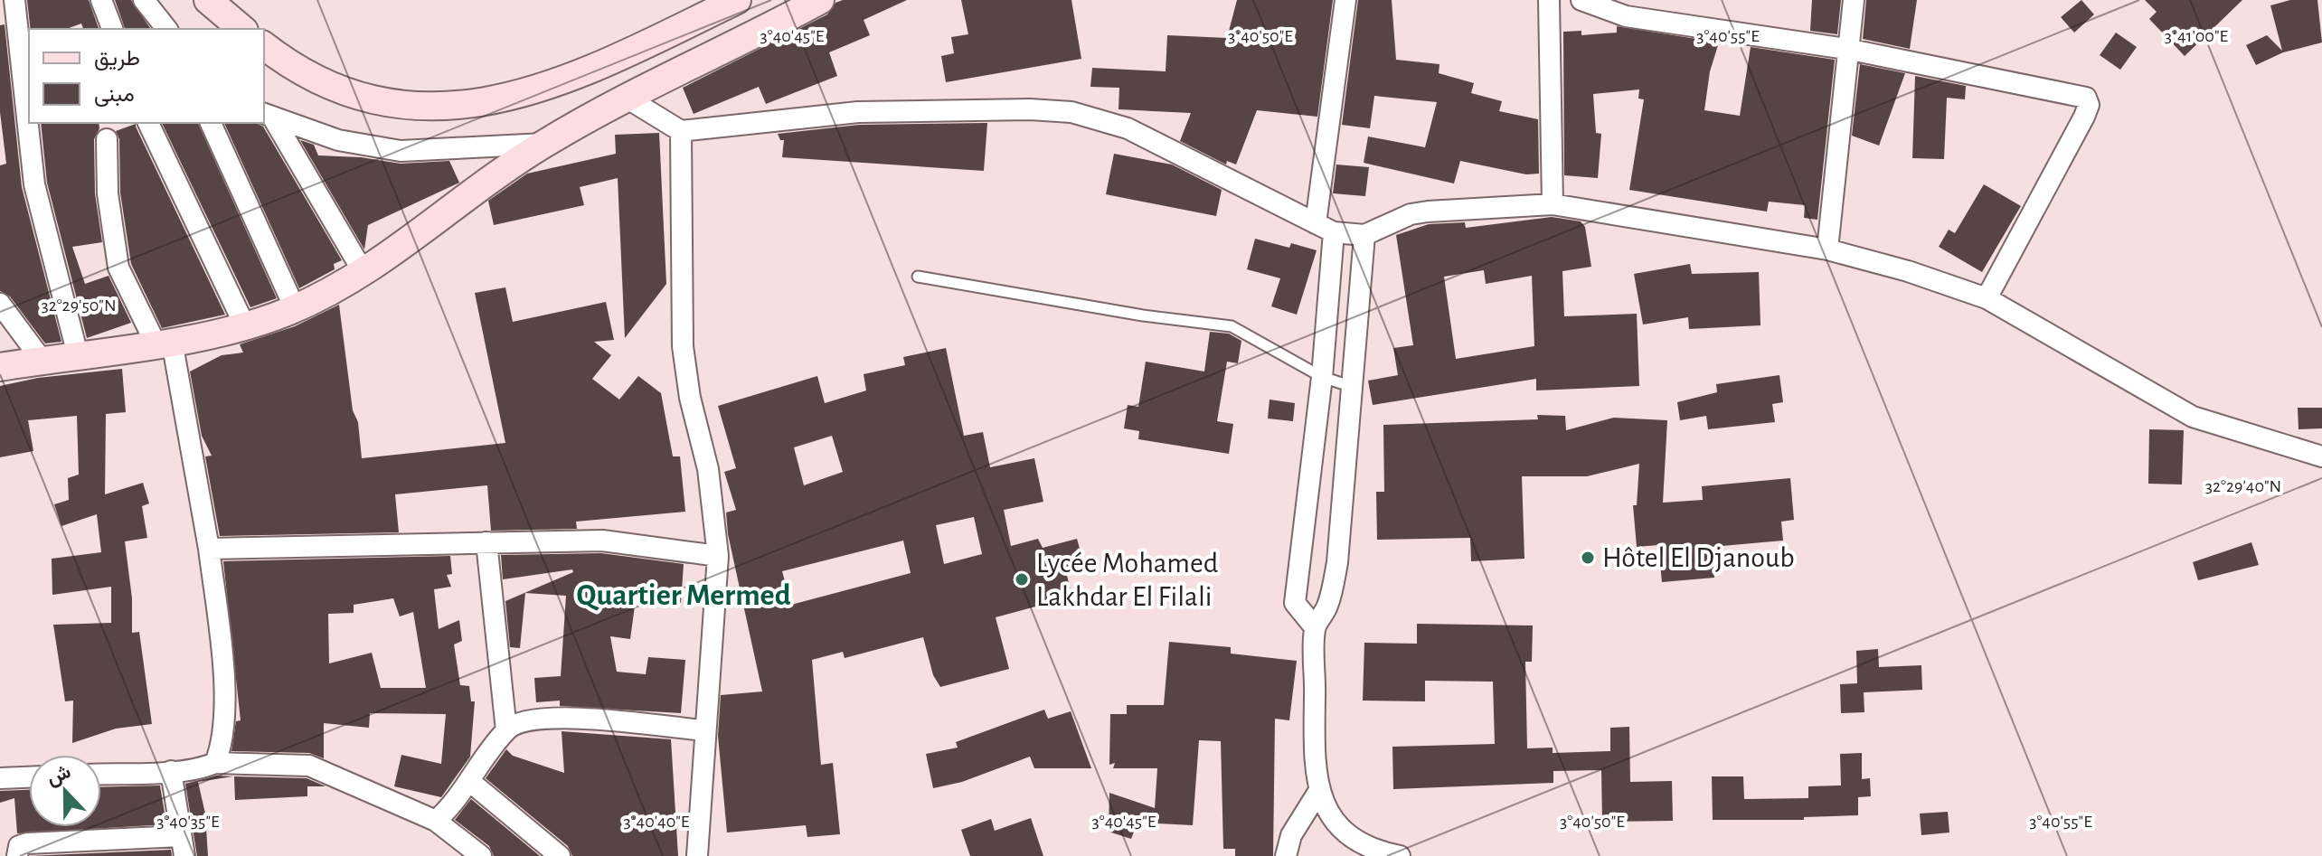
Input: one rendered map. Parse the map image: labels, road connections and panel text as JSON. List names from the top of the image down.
{
  "districts": ["Quartier Mermed"],
  "places": ["Hôtel El Djanoub", "Lycée Mohamed Lakhdar El Filali"],
  "legend": ["طريق", "مبنى"],
  "north": "top",
  "coordinates": [
    "3°40'45\"E",
    "3°40'50\"E",
    "3°40'55\"E",
    "3°41'00\"E",
    "32°29'50\"N",
    "32°29'40\"N",
    "3°40'35\"E",
    "3°40'40\"E"
  ]
}
